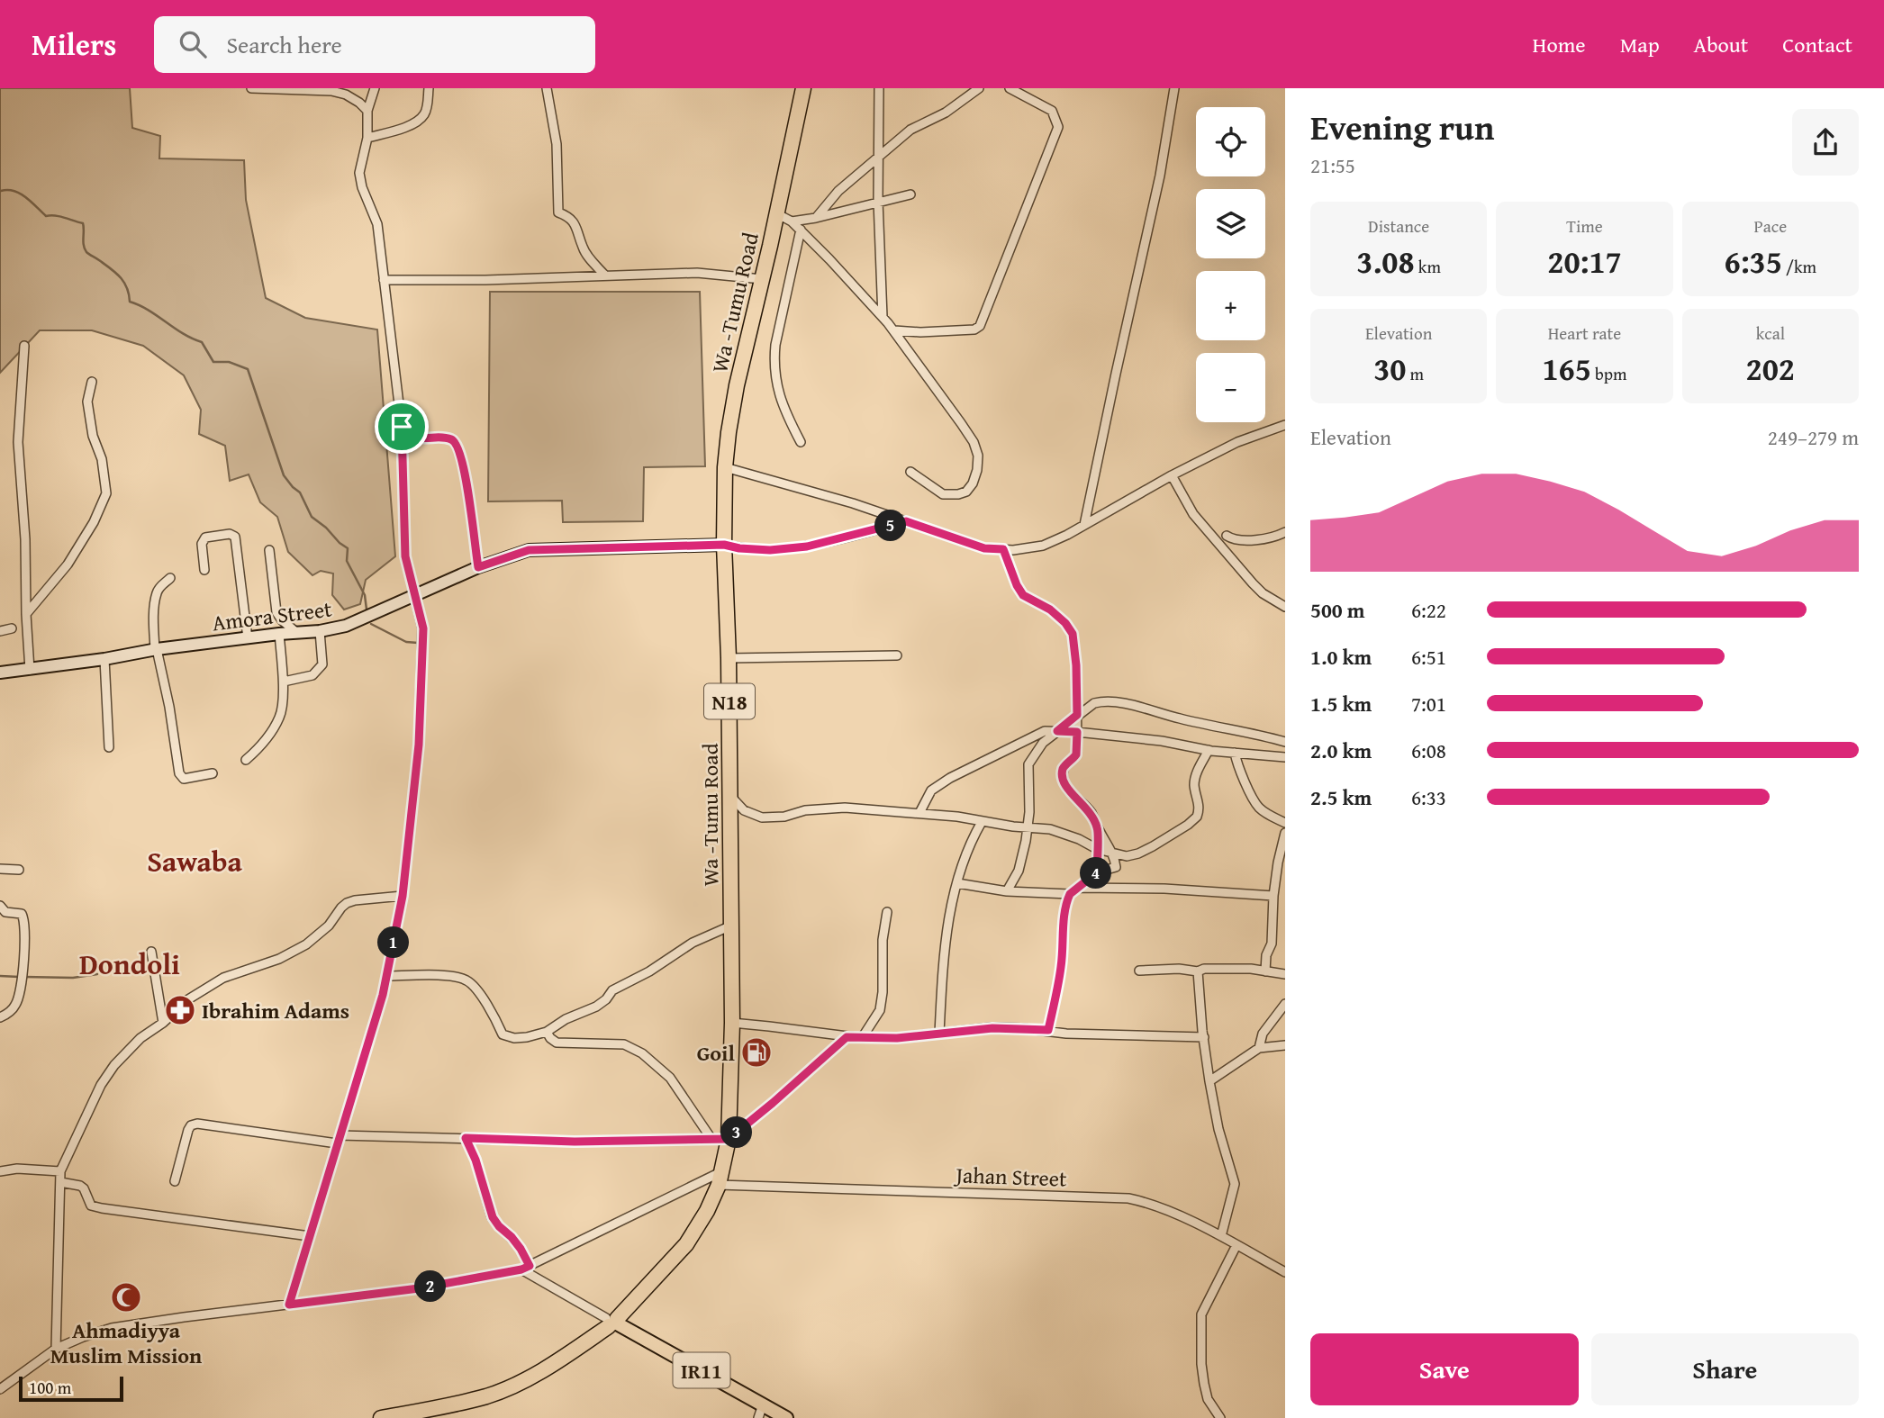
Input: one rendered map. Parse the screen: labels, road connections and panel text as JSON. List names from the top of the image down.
{
  "streets": {
    "highway": ["Wa -Tumu Road", "N18"],
    "main road": ["IR11"],
    "street": ["Amora Street", "Jahan Street"]
  },
  "crossings": [
    ["Wa -Tumu Road", "Amora Street"],
    ["Wa -Tumu Road", "N18"],
    ["Wa -Tumu Road", "Jahan Street"],
    ["Wa -Tumu Road", "IR11"],
    ["N18", "IR11"]
  ],
  "districts": ["Sawaba", "Dondoli"],
  "places": {
    "pharmacy": ["Ibrahim Adams"],
    "fuel station": ["Goil"],
    "mosque": ["Ahmadiyya Muslim Mission"]
  },
  "scale_bar": "100 m",
  "page": {
    "header": "Milers",
    "search": "Search here",
    "nav": [
      "Home",
      "Map",
      "About",
      "Contact"
    ],
    "heading": ["Evening run", "21:55"],
    "map_buttons": ["+", "−"],
    "stats": [
      ["Distance", "3.08 km"],
      ["Time", "20:17"],
      ["Pace", "6:35 /km"],
      ["Elevation", "30 m"],
      ["Heart rate", "165 bpm"],
      ["kcal", "202"]
    ],
    "chart": ["Elevation", "249–279 m"],
    "pins": [
      "5",
      "4",
      "1",
      "3",
      "2"
    ],
    "list": [
      {
        "name": "500 m",
        "note": "6:22"
      },
      {
        "name": "1.0 km",
        "note": "6:51"
      },
      {
        "name": "1.5 km",
        "note": "7:01"
      },
      {
        "name": "2.0 km",
        "note": "6:08"
      },
      {
        "name": "2.5 km",
        "note": "6:33"
      }
    ],
    "buttons": ["Save", "Share"],
    "scale": "100 m"
  }
}
